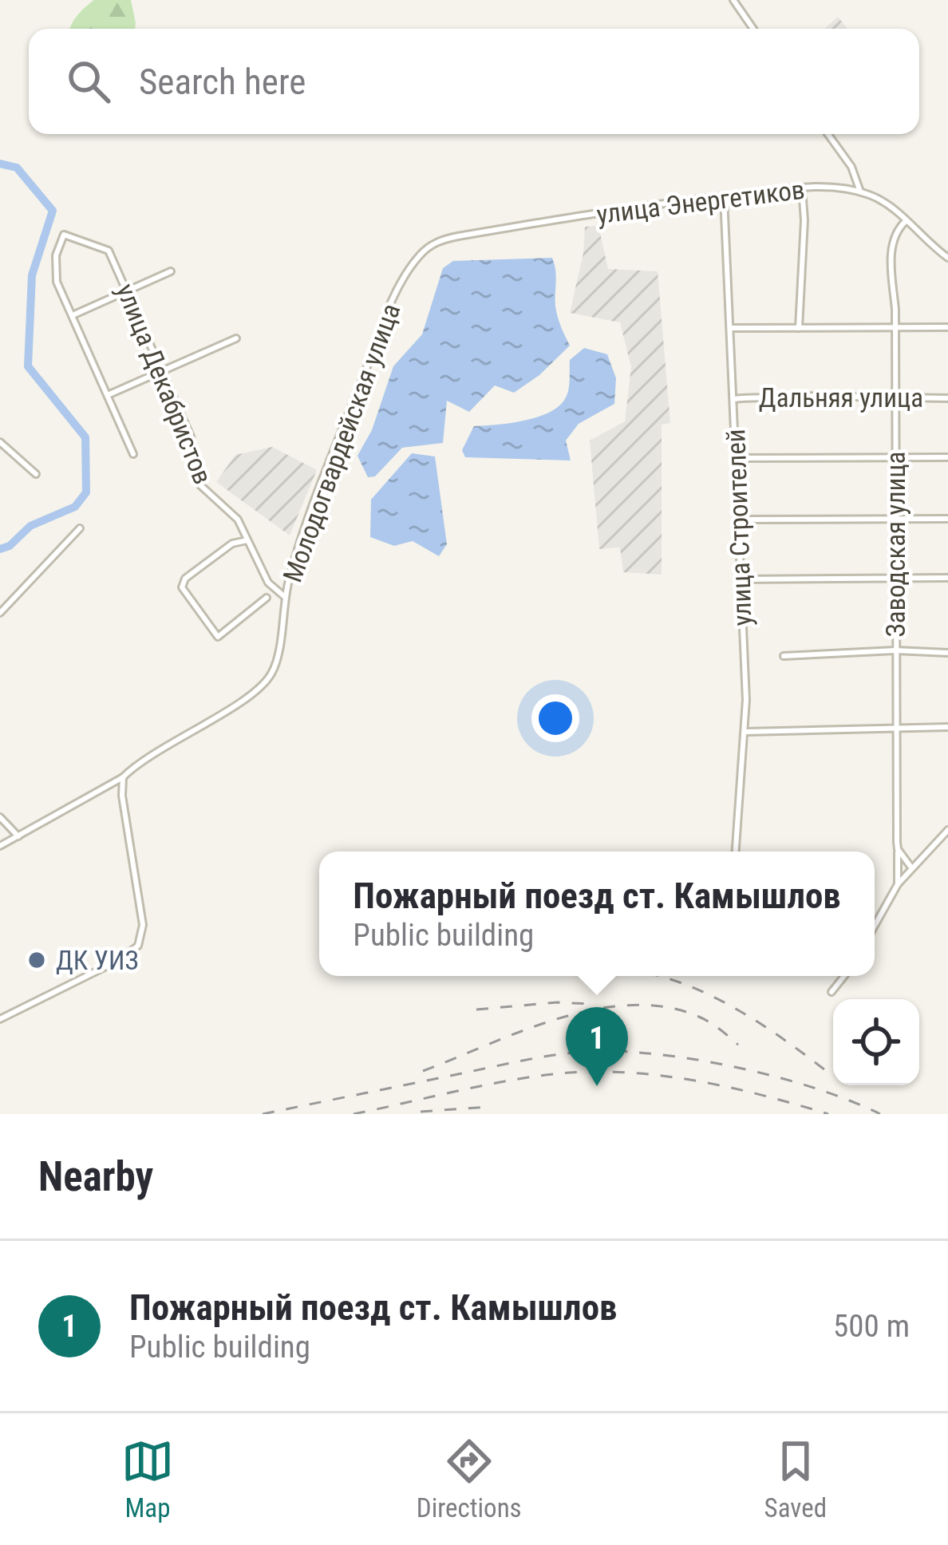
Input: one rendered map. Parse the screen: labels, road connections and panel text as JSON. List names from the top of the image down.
{
  "streets": {
    "street": [
      "улица Энергетиков",
      "улица Декабристов",
      "Дальняя улица",
      "Молодогвардейская улица",
      "улица Строителей",
      "Заводская улица"
    ]
  },
  "crossings": [
    ["улица Энергетиков", "Молодогвардейская улица"],
    ["улица Энергетиков", "улица Строителей"],
    ["улица Энергетиков", "Заводская улица"],
    ["улица Декабристов", "Молодогвардейская улица"],
    ["Дальняя улица", "улица Строителей"],
    ["Дальняя улица", "Заводская улица"]
  ],
  "places": ["ДК УИЗ"],
  "page": {
    "search": "Search here",
    "popup": ["Пожарный поезд ст. Камышлов", "Public building"],
    "pins": "1",
    "heading": "Nearby",
    "list": [
      {
        "mark": "1",
        "name": "Пожарный поезд ст. Камышлов",
        "note": "Public building",
        "value": "500 m"
      }
    ],
    "nav": ["Map", "Directions", "Saved"]
  }
}
